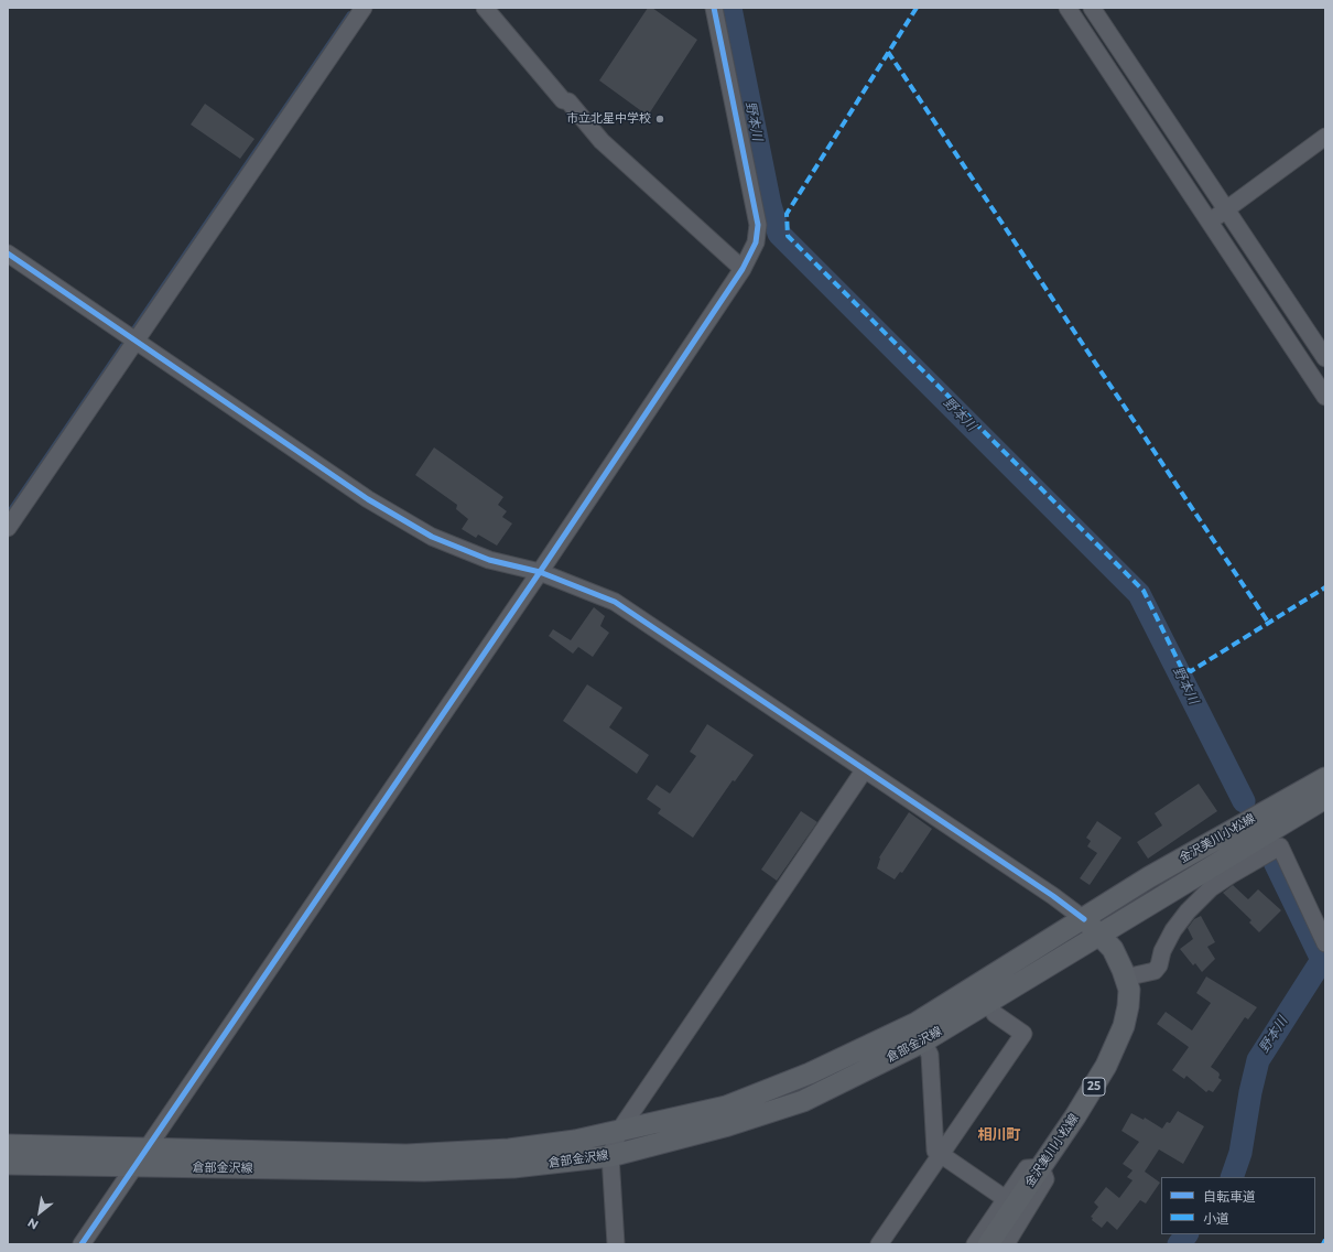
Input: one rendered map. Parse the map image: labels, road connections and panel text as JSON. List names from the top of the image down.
{
  "streets": {
    "main road": ["金沢美川小松線", "倉部金沢線", "25"]
  },
  "crossings": [
    ["金沢美川小松線", "倉部金沢線"]
  ],
  "districts": ["相川町"],
  "water": ["野本川"],
  "places": ["市立北星中学校"],
  "legend": ["自転車道", "小道"],
  "north": "bottom left"
}
